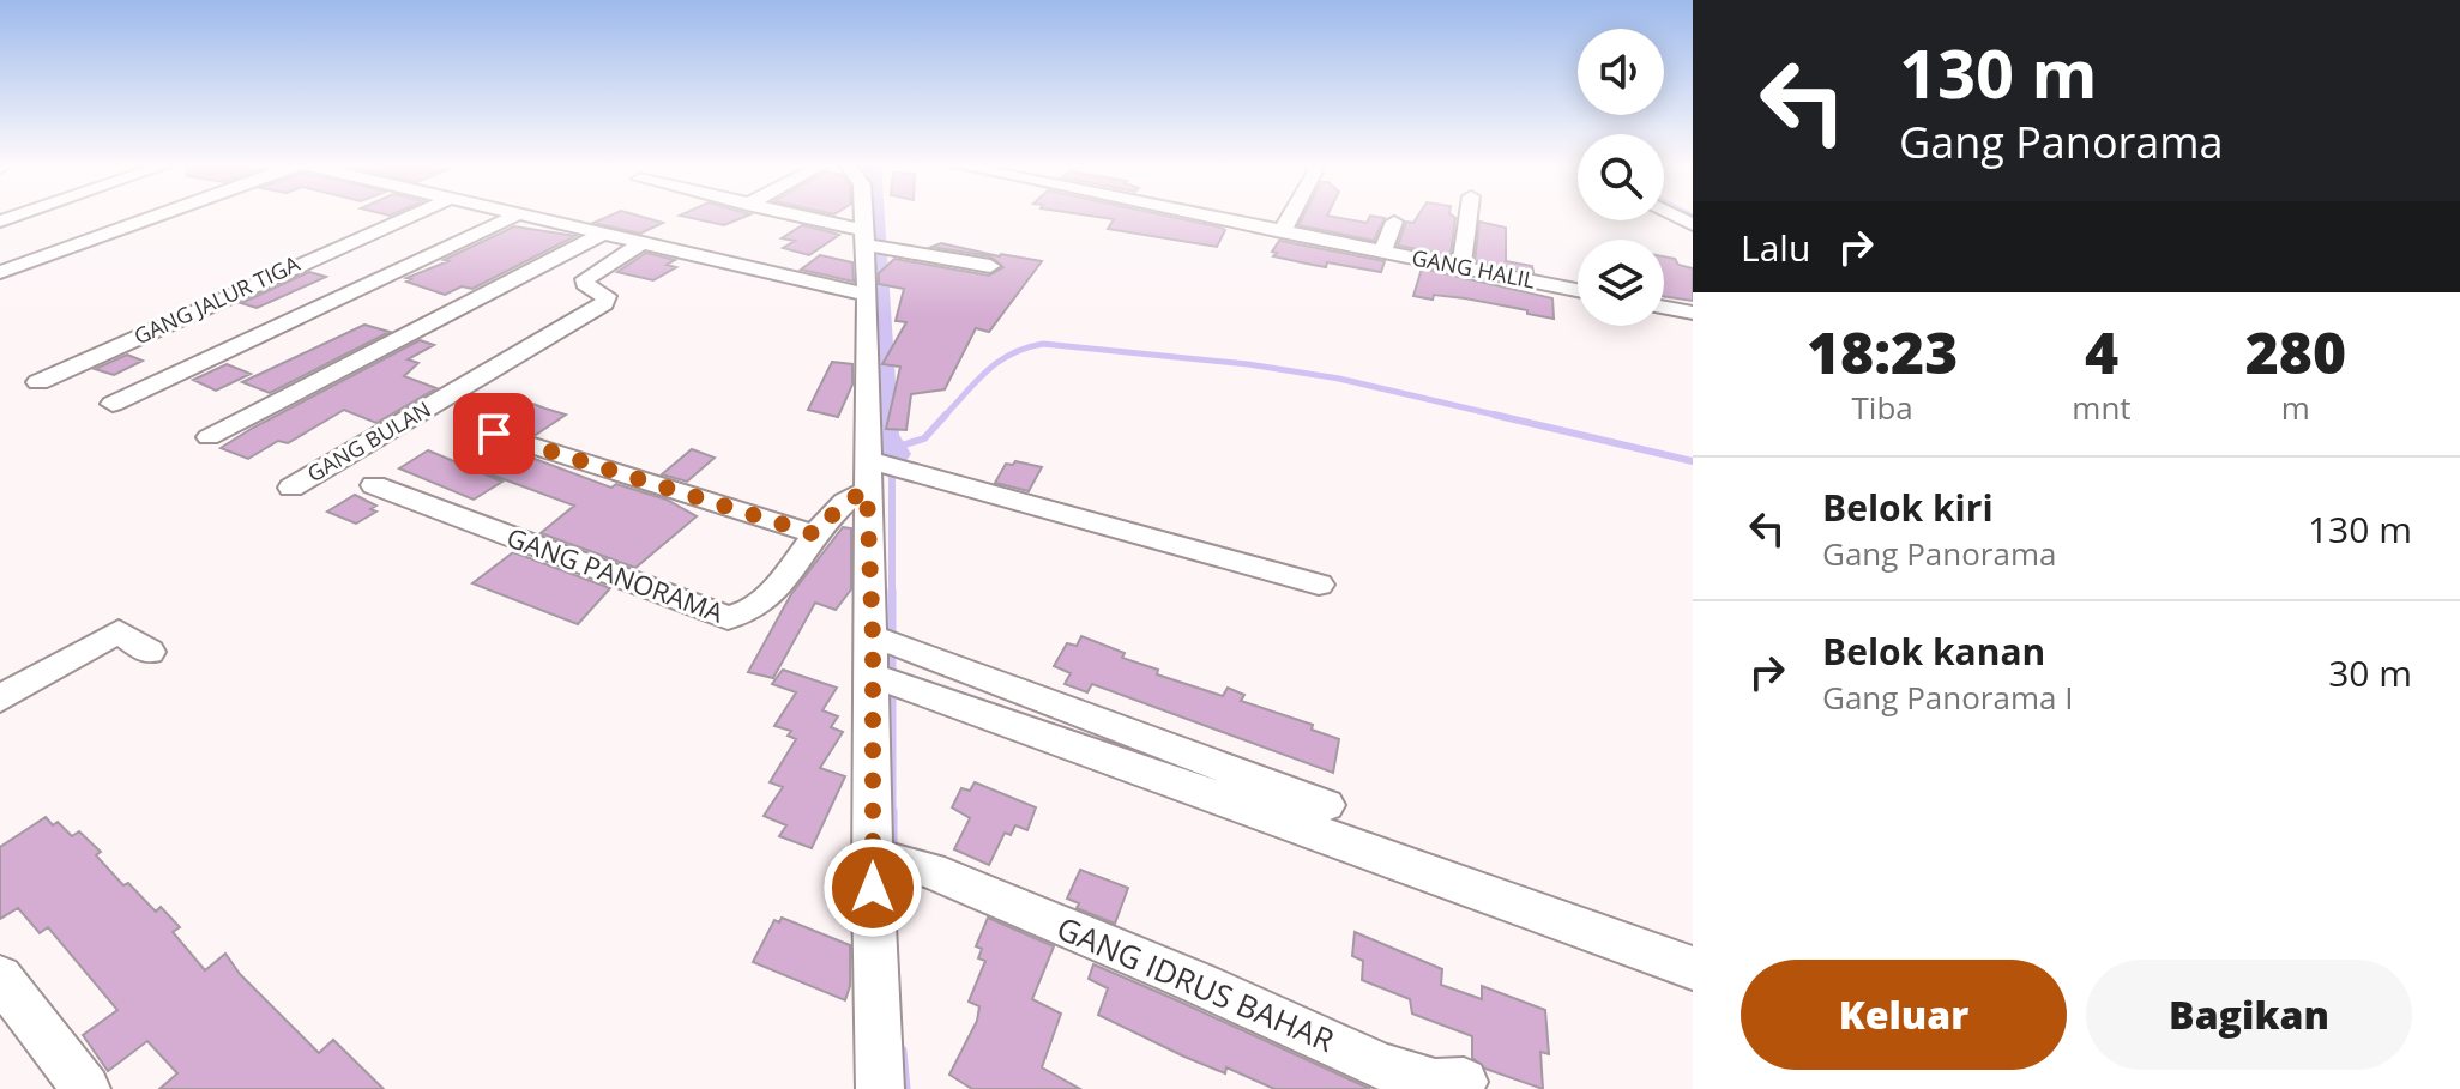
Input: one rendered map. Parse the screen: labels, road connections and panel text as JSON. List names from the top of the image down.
{
  "streets": {
    "street": [
      "GANG HALIL",
      "GANG JALUR TIGA",
      "GANG BULAN",
      "GANG PANORAMA",
      "GANG IDRUS BAHAR"
    ]
  },
  "page": {
    "turn": ["130 m", "Gang Panorama"],
    "then": "Lalu",
    "eta": [
      "18:23",
      "Tiba",
      "4",
      "mnt",
      "280",
      "m"
    ],
    "list": [
      {
        "name": "Belok kiri",
        "note": "Gang Panorama",
        "value": "130 m"
      },
      {
        "name": "Belok kanan",
        "note": "Gang Panorama I",
        "value": "30 m"
      }
    ],
    "buttons": ["Keluar", "Bagikan"]
  }
}
